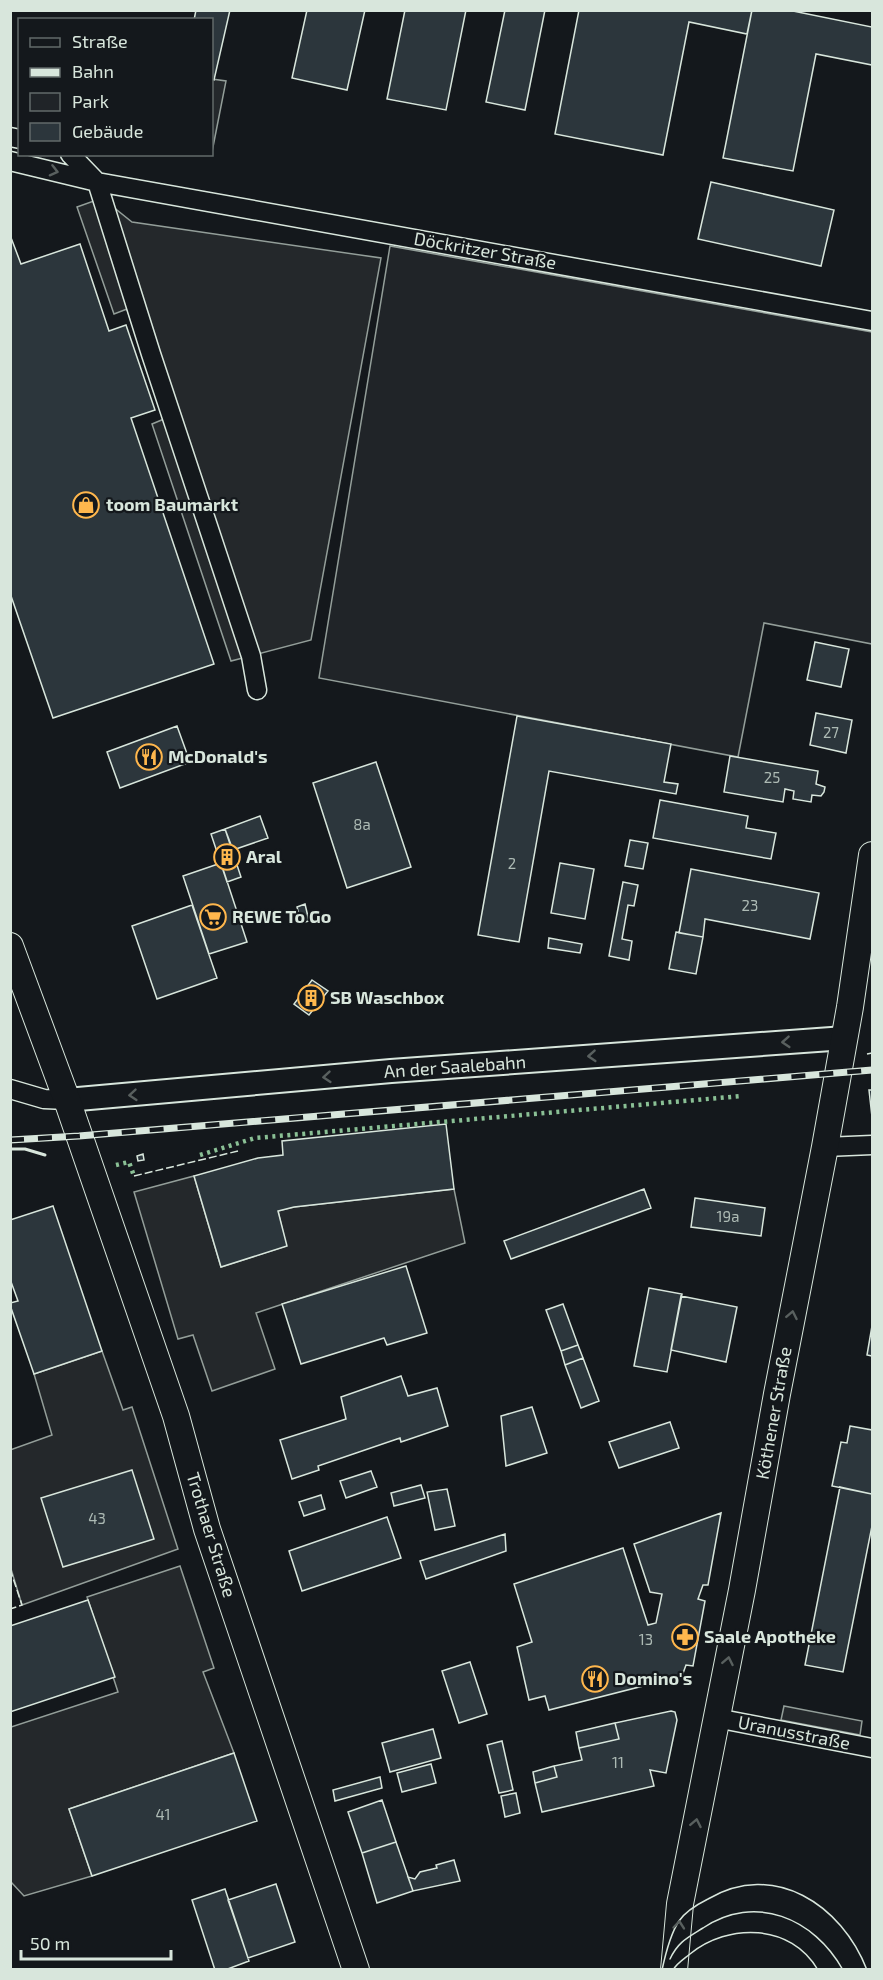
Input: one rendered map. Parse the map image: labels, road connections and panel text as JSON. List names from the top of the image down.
{
  "streets": {
    "main road": ["Köthener Straße", "Trothaer Straße"],
    "street": ["Döckritzer Straße", "An der Saalebahn", "Uranusstraße"]
  },
  "crossings": [
    ["An der Saalebahn", "Köthener Straße"],
    ["An der Saalebahn", "Trothaer Straße"],
    ["Köthener Straße", "Uranusstraße"]
  ],
  "one_way": ["An der Saalebahn", "Köthener Straße"],
  "places": {
    "shop": ["toom Baumarkt"],
    "restaurant": ["McDonald's", "Domino's"],
    "building": ["Aral", "SB Waschbox"],
    "supermarket": ["REWE To Go"],
    "pharmacy": ["Saale Apotheke"]
  },
  "house_numbers": [
    "27",
    "25",
    "8a",
    "2",
    "23",
    "19a",
    "43",
    "13",
    "11",
    "41"
  ],
  "legend": [
    "Straße",
    "Bahn",
    "Park",
    "Gebäude"
  ],
  "scale_bar": "50 m"
}
